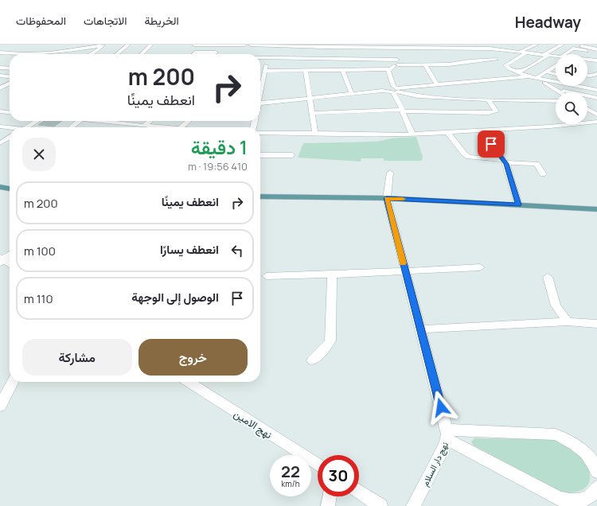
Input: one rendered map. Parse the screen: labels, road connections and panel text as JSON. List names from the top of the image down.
{
  "streets": {
    "street": ["نهج الامين", "نهج دار السلام"]
  },
  "page": {
    "header": "Headway",
    "nav": ["الخريطة", "الاتجاهات", "المحفوظات"],
    "turn": ["200 m", "انعطف يمينًا"],
    "heading": ["1 دقيقة", "410 m · 19:56"],
    "list": [
      {
        "name": "انعطف يمينًا",
        "value": "200 m"
      },
      {
        "name": "انعطف يسارًا",
        "value": "100 m"
      },
      {
        "name": "الوصول إلى الوجهة",
        "value": "110 m"
      }
    ],
    "buttons": ["خروج", "مشاركة"],
    "speed": "22 km/h",
    "limit": "30"
  }
}
